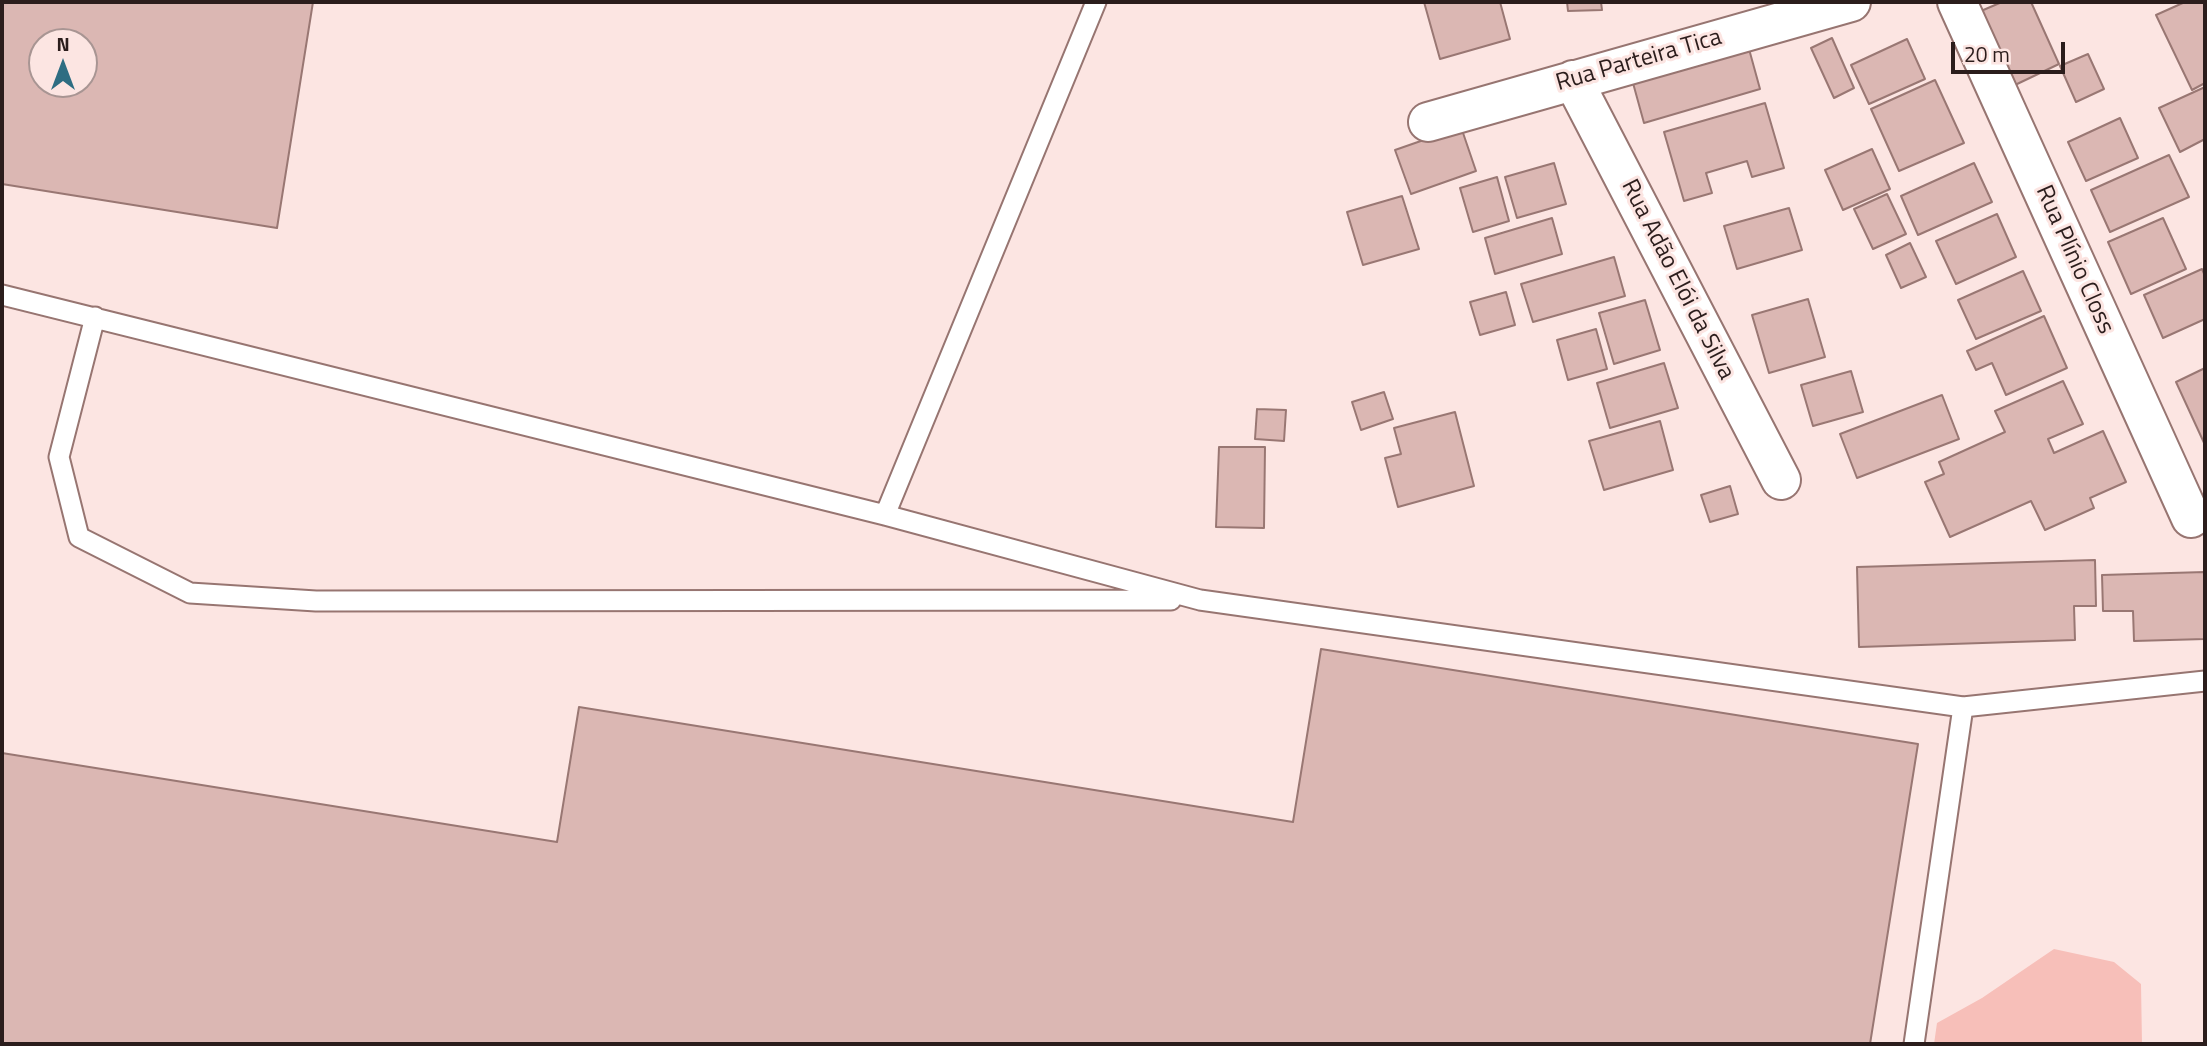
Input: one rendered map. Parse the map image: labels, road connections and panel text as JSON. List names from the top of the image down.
{
  "streets": {
    "street": ["Rua Parteira Tica", "Rua Plínio Closs", "Rua Adão Elói da Silva"]
  },
  "crossings": [
    ["Rua Parteira Tica", "Rua Adão Elói da Silva"]
  ],
  "scale_bar": "20 m",
  "north": "top"
}
